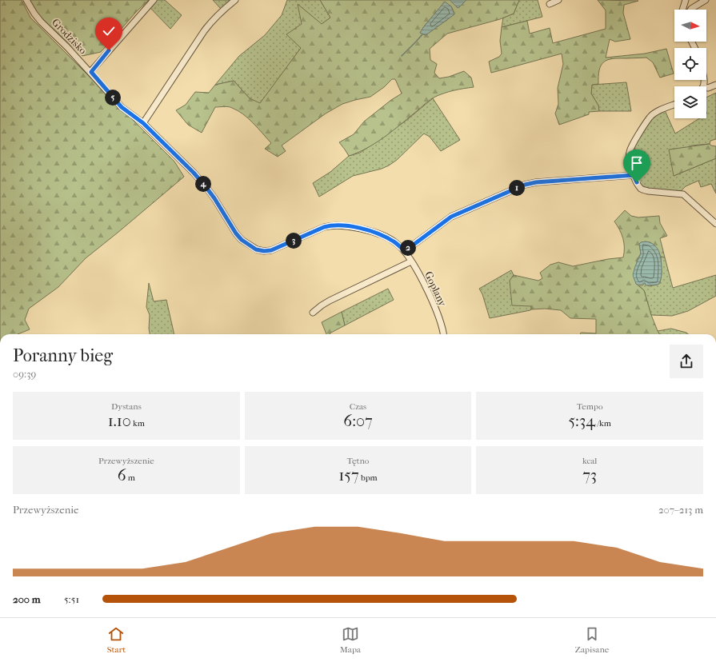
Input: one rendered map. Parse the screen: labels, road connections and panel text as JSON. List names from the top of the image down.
{
  "streets": {
    "street": ["Grodzisko", "Goplany"]
  },
  "crossings": [
    ["Grodzisko", "Goplany"]
  ],
  "north": "right",
  "page": {
    "pins": [
      "5",
      "4",
      "1",
      "3",
      "2"
    ],
    "heading": ["Poranny bieg", "09:39"],
    "stats": [
      ["Dystans", "1.10 km"],
      ["Czas", "6:07"],
      ["Tempo", "5:34 /km"],
      ["Przewyższenie", "6 m"],
      ["Tętno", "157 bpm"],
      ["kcal", "73"]
    ],
    "chart": ["Przewyższenie", "207–213 m"],
    "list": [
      {
        "name": "200 m",
        "note": "5:51"
      }
    ],
    "tabs": ["Start", "Mapa", "Zapisane"]
  }
}
